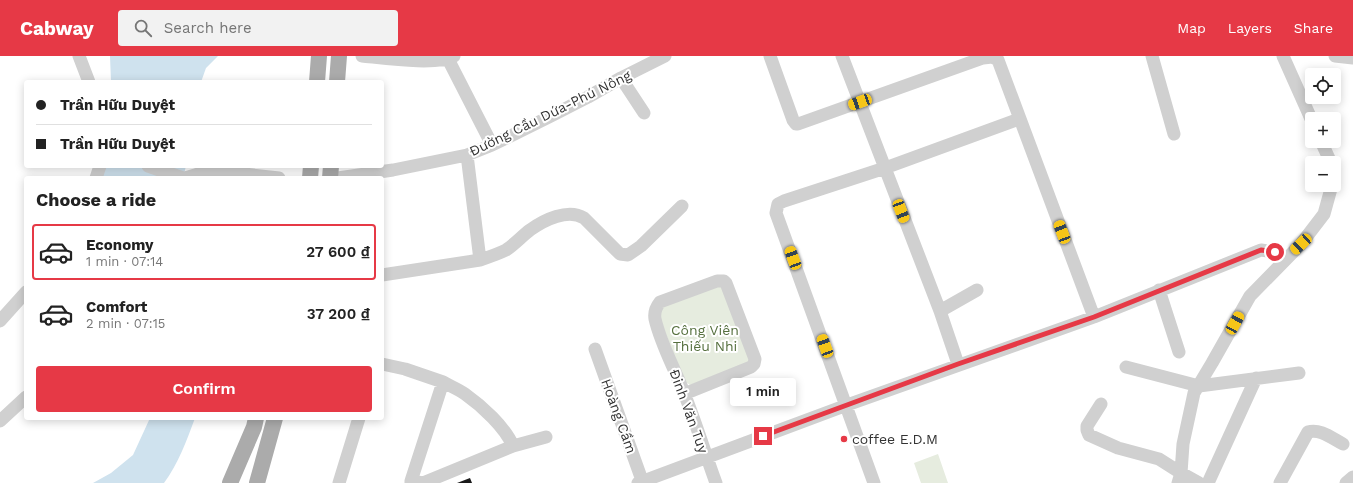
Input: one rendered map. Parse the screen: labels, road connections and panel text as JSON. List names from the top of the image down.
{
  "streets": {
    "street": ["Đường Cầu Dứa-Phú Nông", "Đinh Văn Tuy", "Hoàng Cầm"]
  },
  "parks": ["Công Viên Thiếu Nhi"],
  "places": ["coffee E.D.M"],
  "page": {
    "header": "Cabway",
    "search": "Search here",
    "nav": ["Map", "Layers", "Share"],
    "map_buttons": ["+", "−"],
    "banner": ["Trần Hữu Duyệt", "Trần Hữu Duyệt"],
    "heading": "Choose a ride",
    "list": [
      {
        "name": "Economy",
        "note": "1 min · 07:14",
        "value": "27 600 ₫"
      },
      {
        "name": "Comfort",
        "note": "2 min · 07:15",
        "value": "37 200 ₫"
      }
    ],
    "buttons": "Confirm",
    "bubble": "1 min"
  }
}
